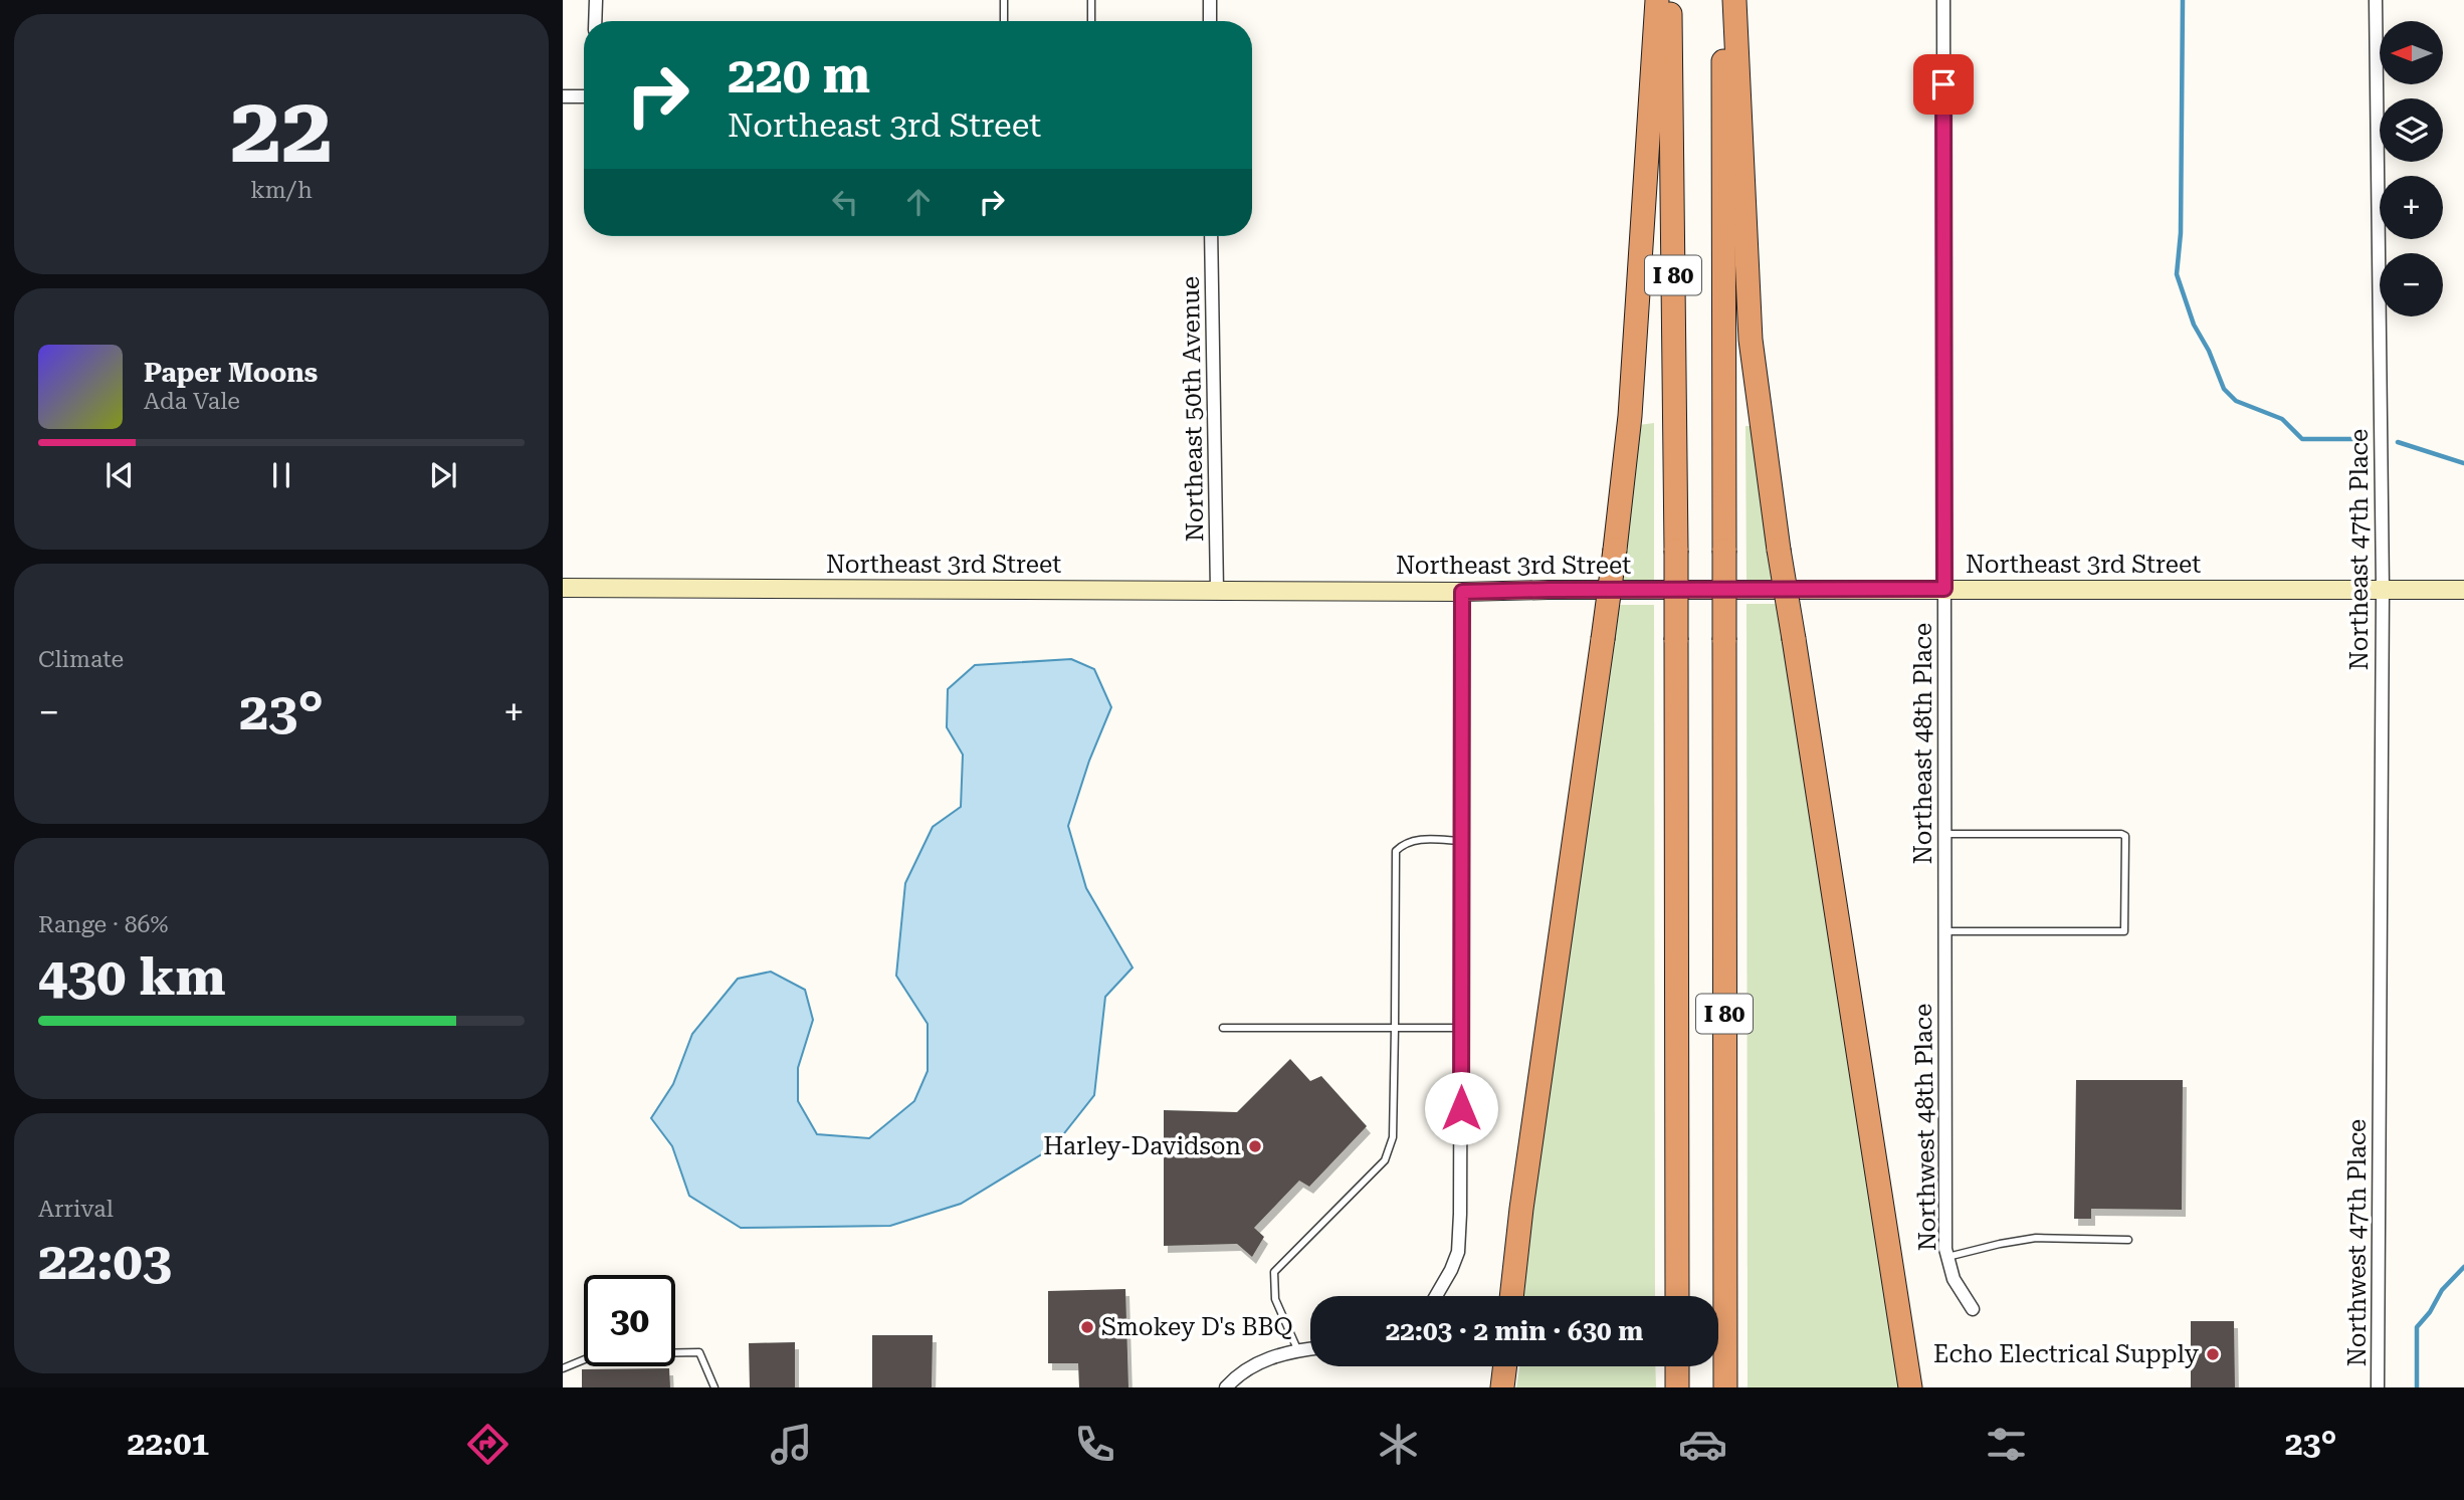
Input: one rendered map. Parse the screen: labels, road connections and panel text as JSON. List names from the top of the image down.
{
  "streets": {
    "highway": ["I 80"],
    "street": [
      "Northeast 50th Avenue",
      "Northeast 47th Place",
      "Northeast 3rd Street",
      "Northeast 48th Place",
      "Northwest 48th Place",
      "Northwest 47th Place"
    ]
  },
  "crossings": [
    ["Northeast 50th Avenue", "Northeast 3rd Street"],
    ["Northeast 47th Place", "Northeast 3rd Street"],
    ["Northeast 47th Place", "Northwest 47th Place"],
    ["Northeast 3rd Street", "Northeast 48th Place"],
    ["Northeast 48th Place", "Northwest 48th Place"]
  ],
  "places": ["Harley-Davidson", "Smokey D's BBQ", "Echo Electrical Supply"],
  "north": "left",
  "page": {
    "tile": [
      ["22", "km/h"],
      "Climate",
      ["Range · 86%", "430 km"],
      ["Arrival", "22:03"]
    ],
    "map_buttons": ["+", "−"],
    "turn": ["220 m", "Northeast 3rd Street"],
    "song": ["Paper Moons", "Ada Vale"],
    "heat": ["−", "23°", "+"],
    "limit": "30",
    "trip": "22:03 · 2 min · 630 m",
    "tabs": ["22:01", "23°"]
  }
}
